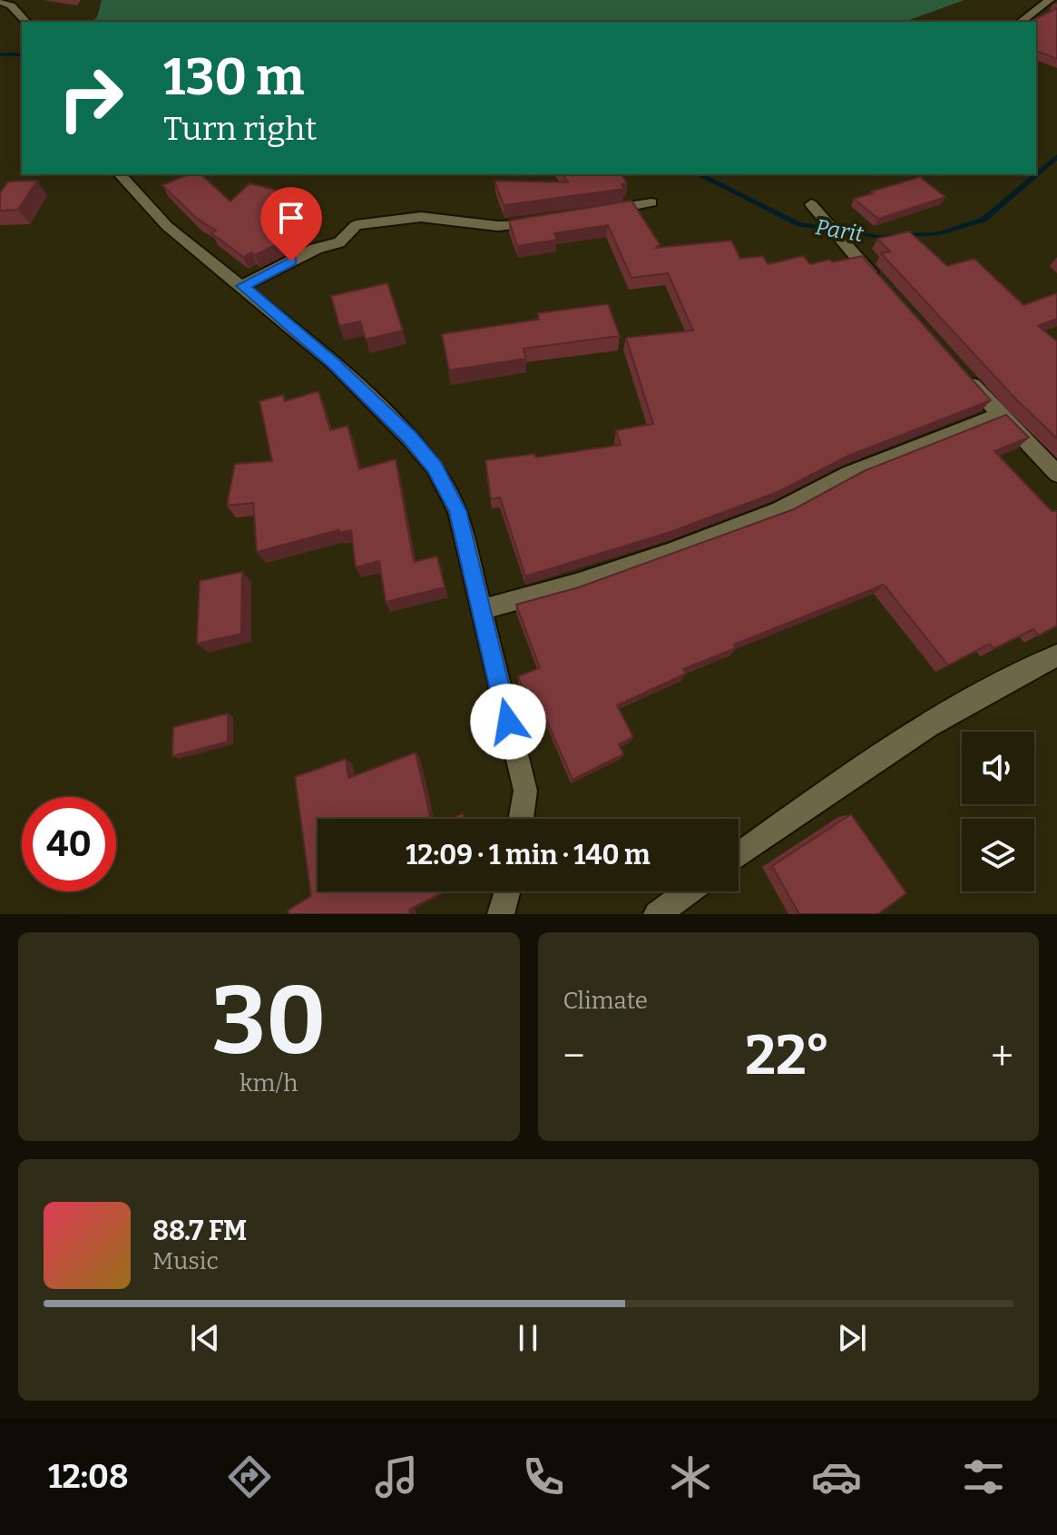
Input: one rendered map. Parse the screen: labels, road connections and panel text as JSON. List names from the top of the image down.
{
  "water": ["Parit"],
  "page": {
    "turn": ["130 m", "Turn right"],
    "limit": "40",
    "trip": "12:09 · 1 min · 140 m",
    "tile": [
      ["30", "km/h"],
      "Climate"
    ],
    "heat": ["−", "22°", "+"],
    "song": ["88.7 FM", "Music"],
    "tabs": "12:08"
  }
}
